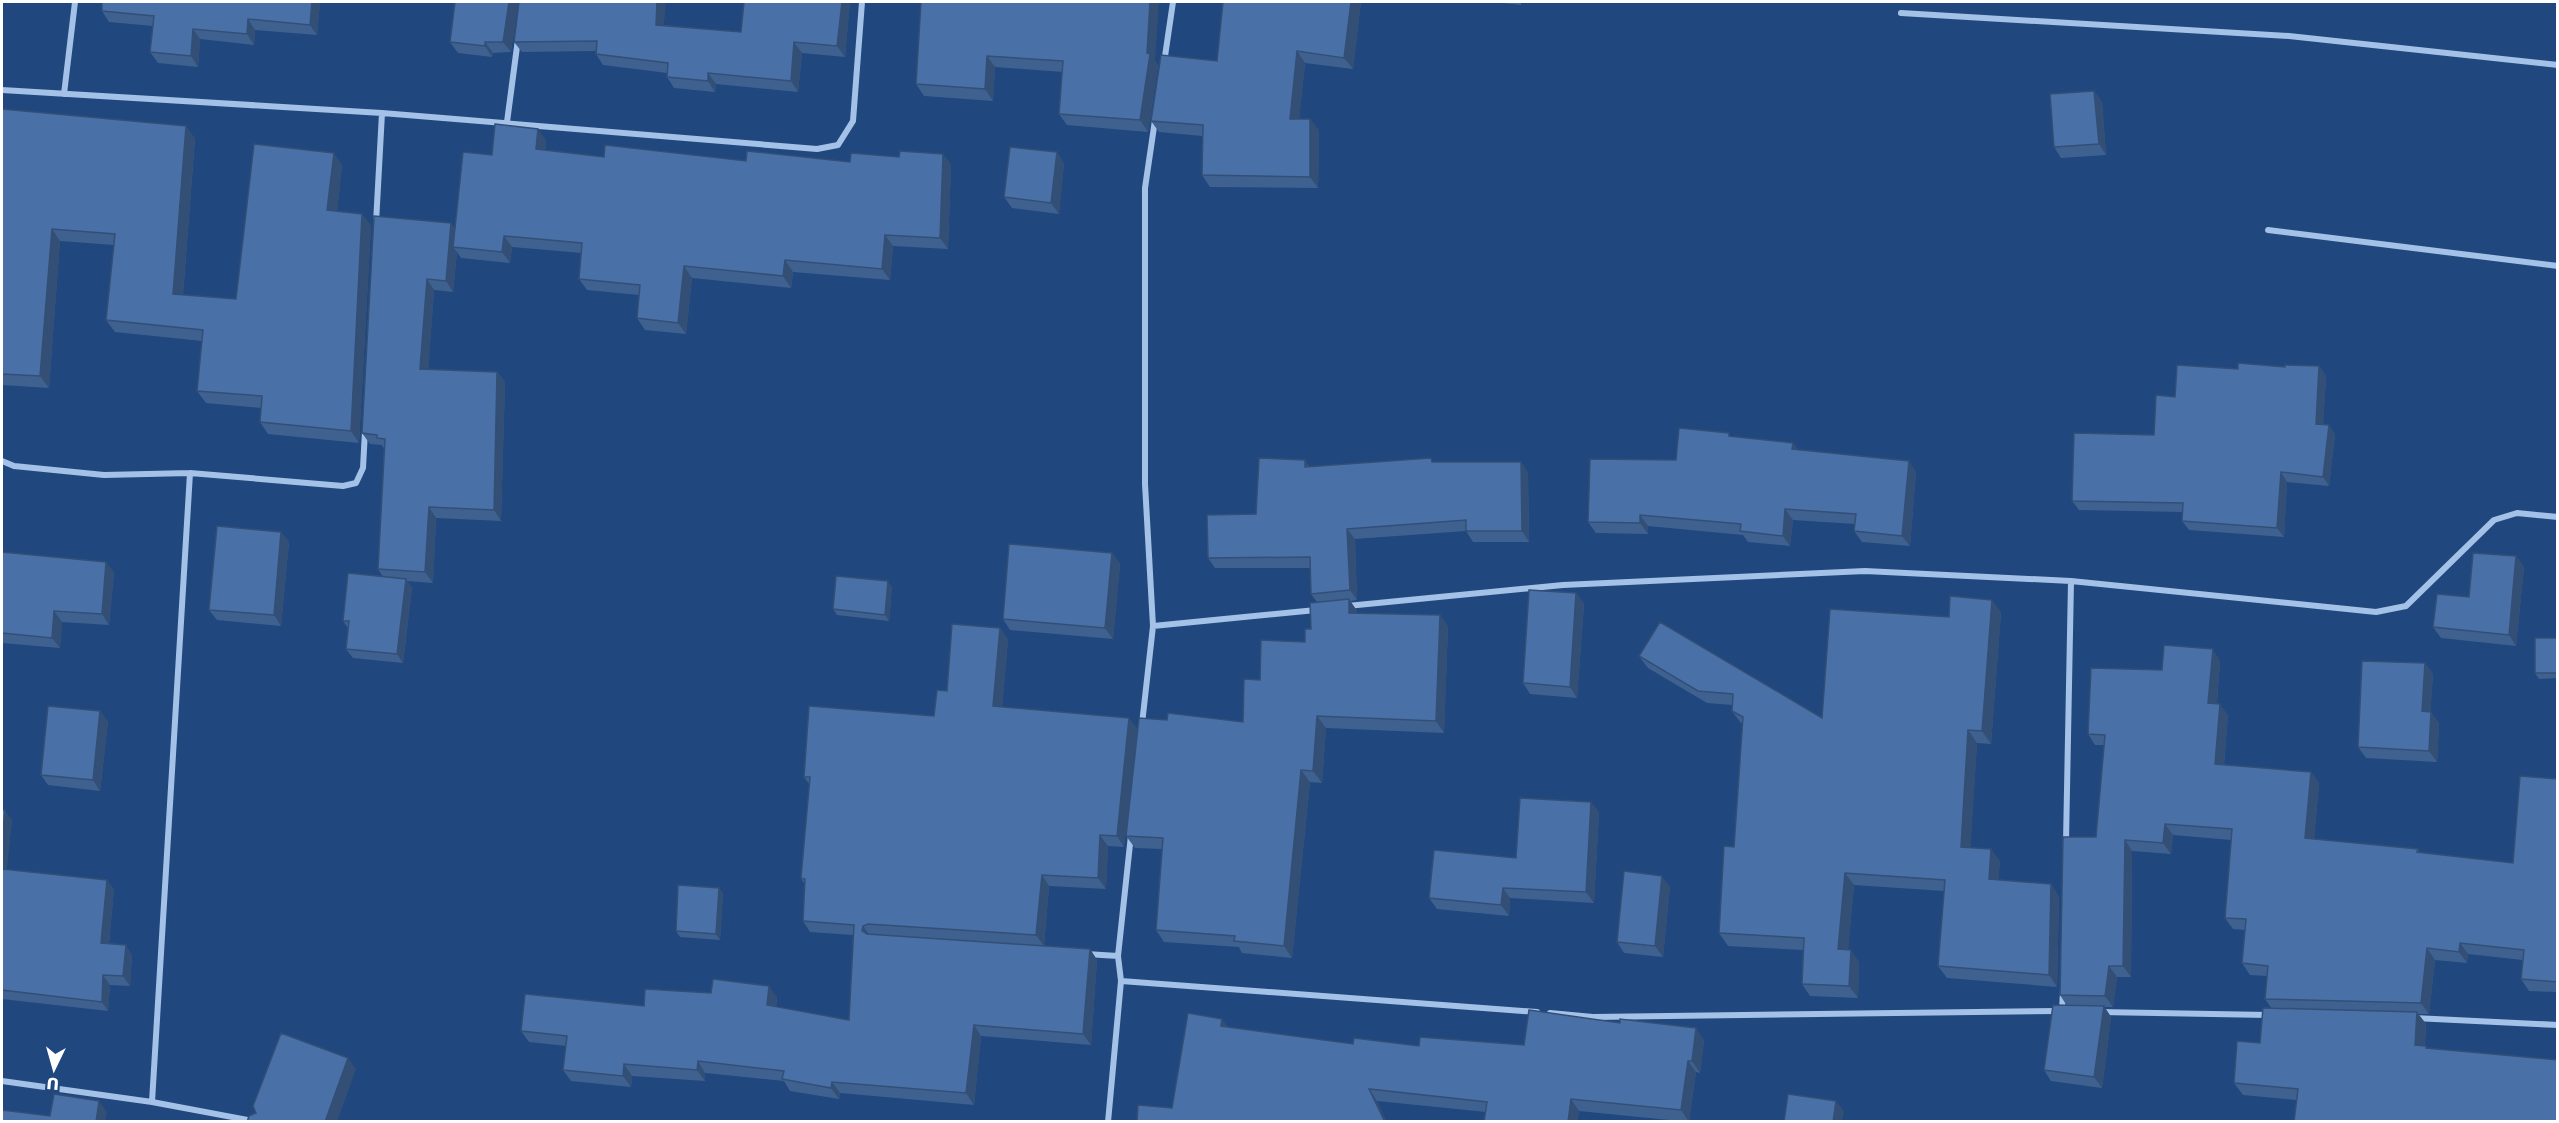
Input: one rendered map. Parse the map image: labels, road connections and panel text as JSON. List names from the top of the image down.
{
  "north": "bottom"
}
